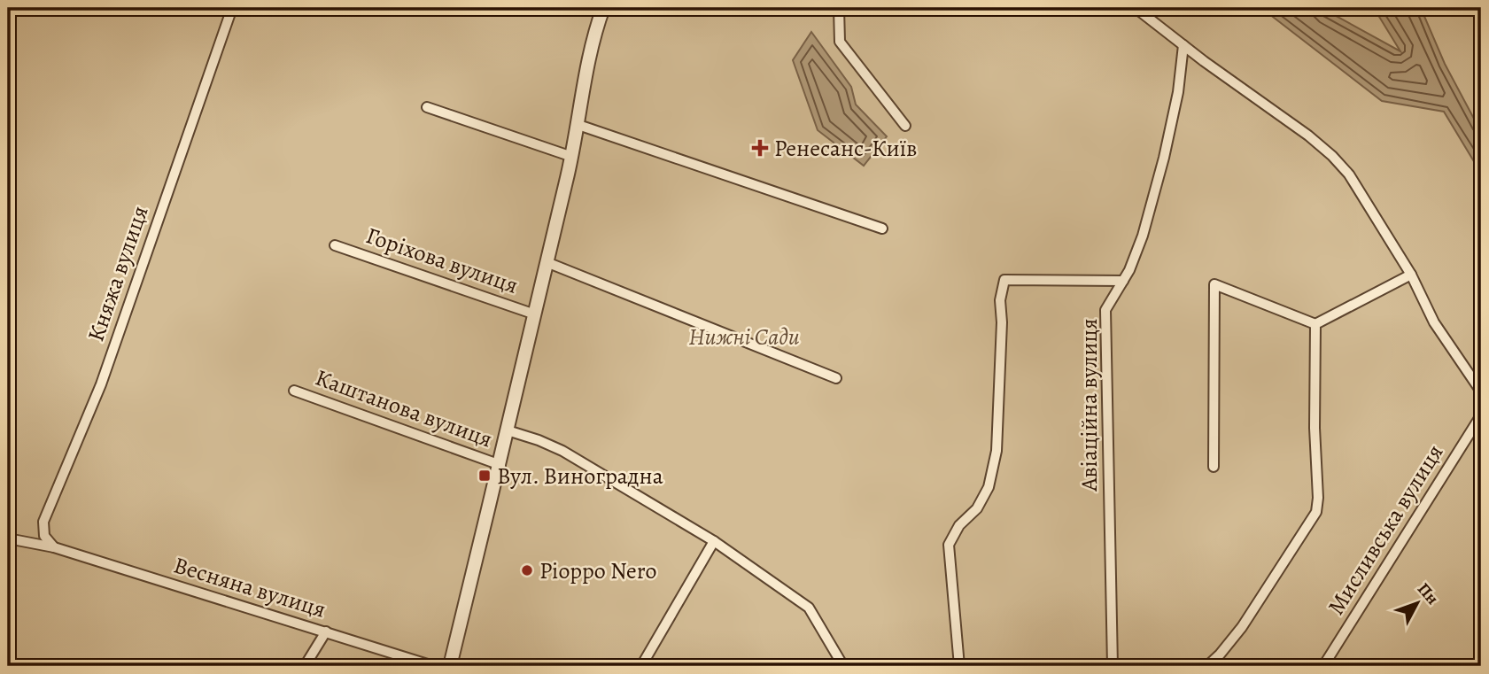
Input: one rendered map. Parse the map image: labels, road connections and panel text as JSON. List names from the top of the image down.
{
  "streets": {
    "street": [
      "Горіхова вулиця",
      "Княжа вулиця",
      "Авіаційна вулиця",
      "Каштанова вулиця",
      "Мисливська вулиця",
      "Весняна вулиця"
    ]
  },
  "crossings": [
    ["Княжа вулиця", "Весняна вулиця"]
  ],
  "parks": ["Нижні Сади"],
  "places": {
    "health": ["Ренесанс-Київ"],
    "transit": ["Вул. Виноградна"],
    "other": ["Pioppo Nero"]
  },
  "north": "top right"
}
